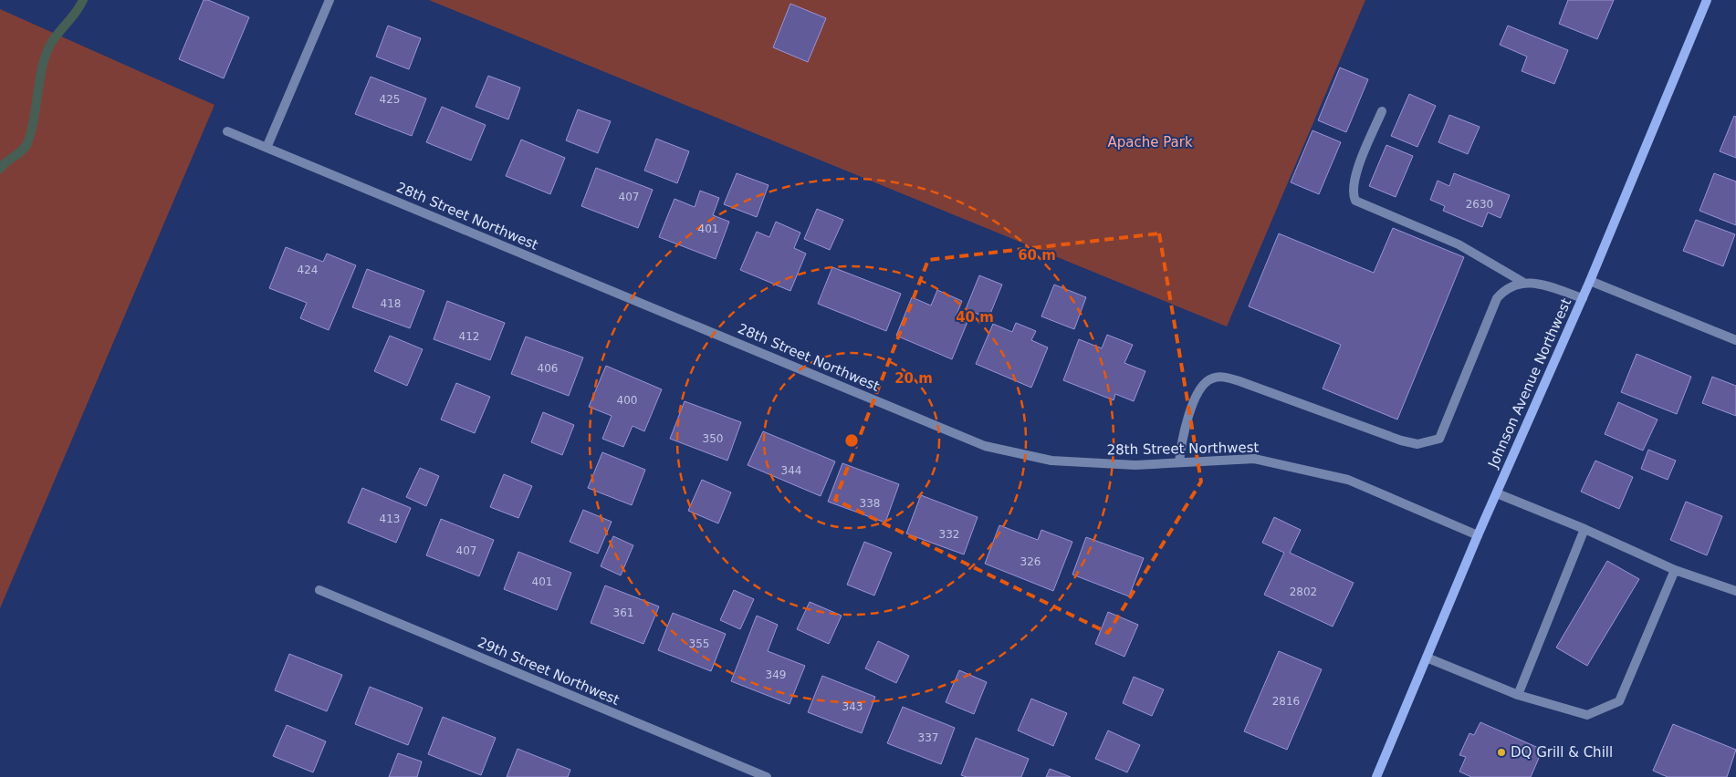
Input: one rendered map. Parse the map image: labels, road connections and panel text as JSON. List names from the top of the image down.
{
  "streets": {
    "street": ["28th Street Northwest", "Johnson Avenue Northwest", "29th Street Northwest"]
  },
  "crossings": [
    ["28th Street Northwest", "Johnson Avenue Northwest"]
  ],
  "parks": ["Apache Park"],
  "places": ["DQ Grill & Chill"],
  "house_numbers": [
    "425",
    "407",
    "2630",
    "401",
    "424",
    "418",
    "412",
    "406",
    "400",
    "350",
    "344",
    "338",
    "413",
    "332",
    "407",
    "326",
    "401",
    "2802",
    "361",
    "355",
    "349",
    "2816",
    "343",
    "337"
  ],
  "rings": ["60 m", "40 m", "20 m"]
}
